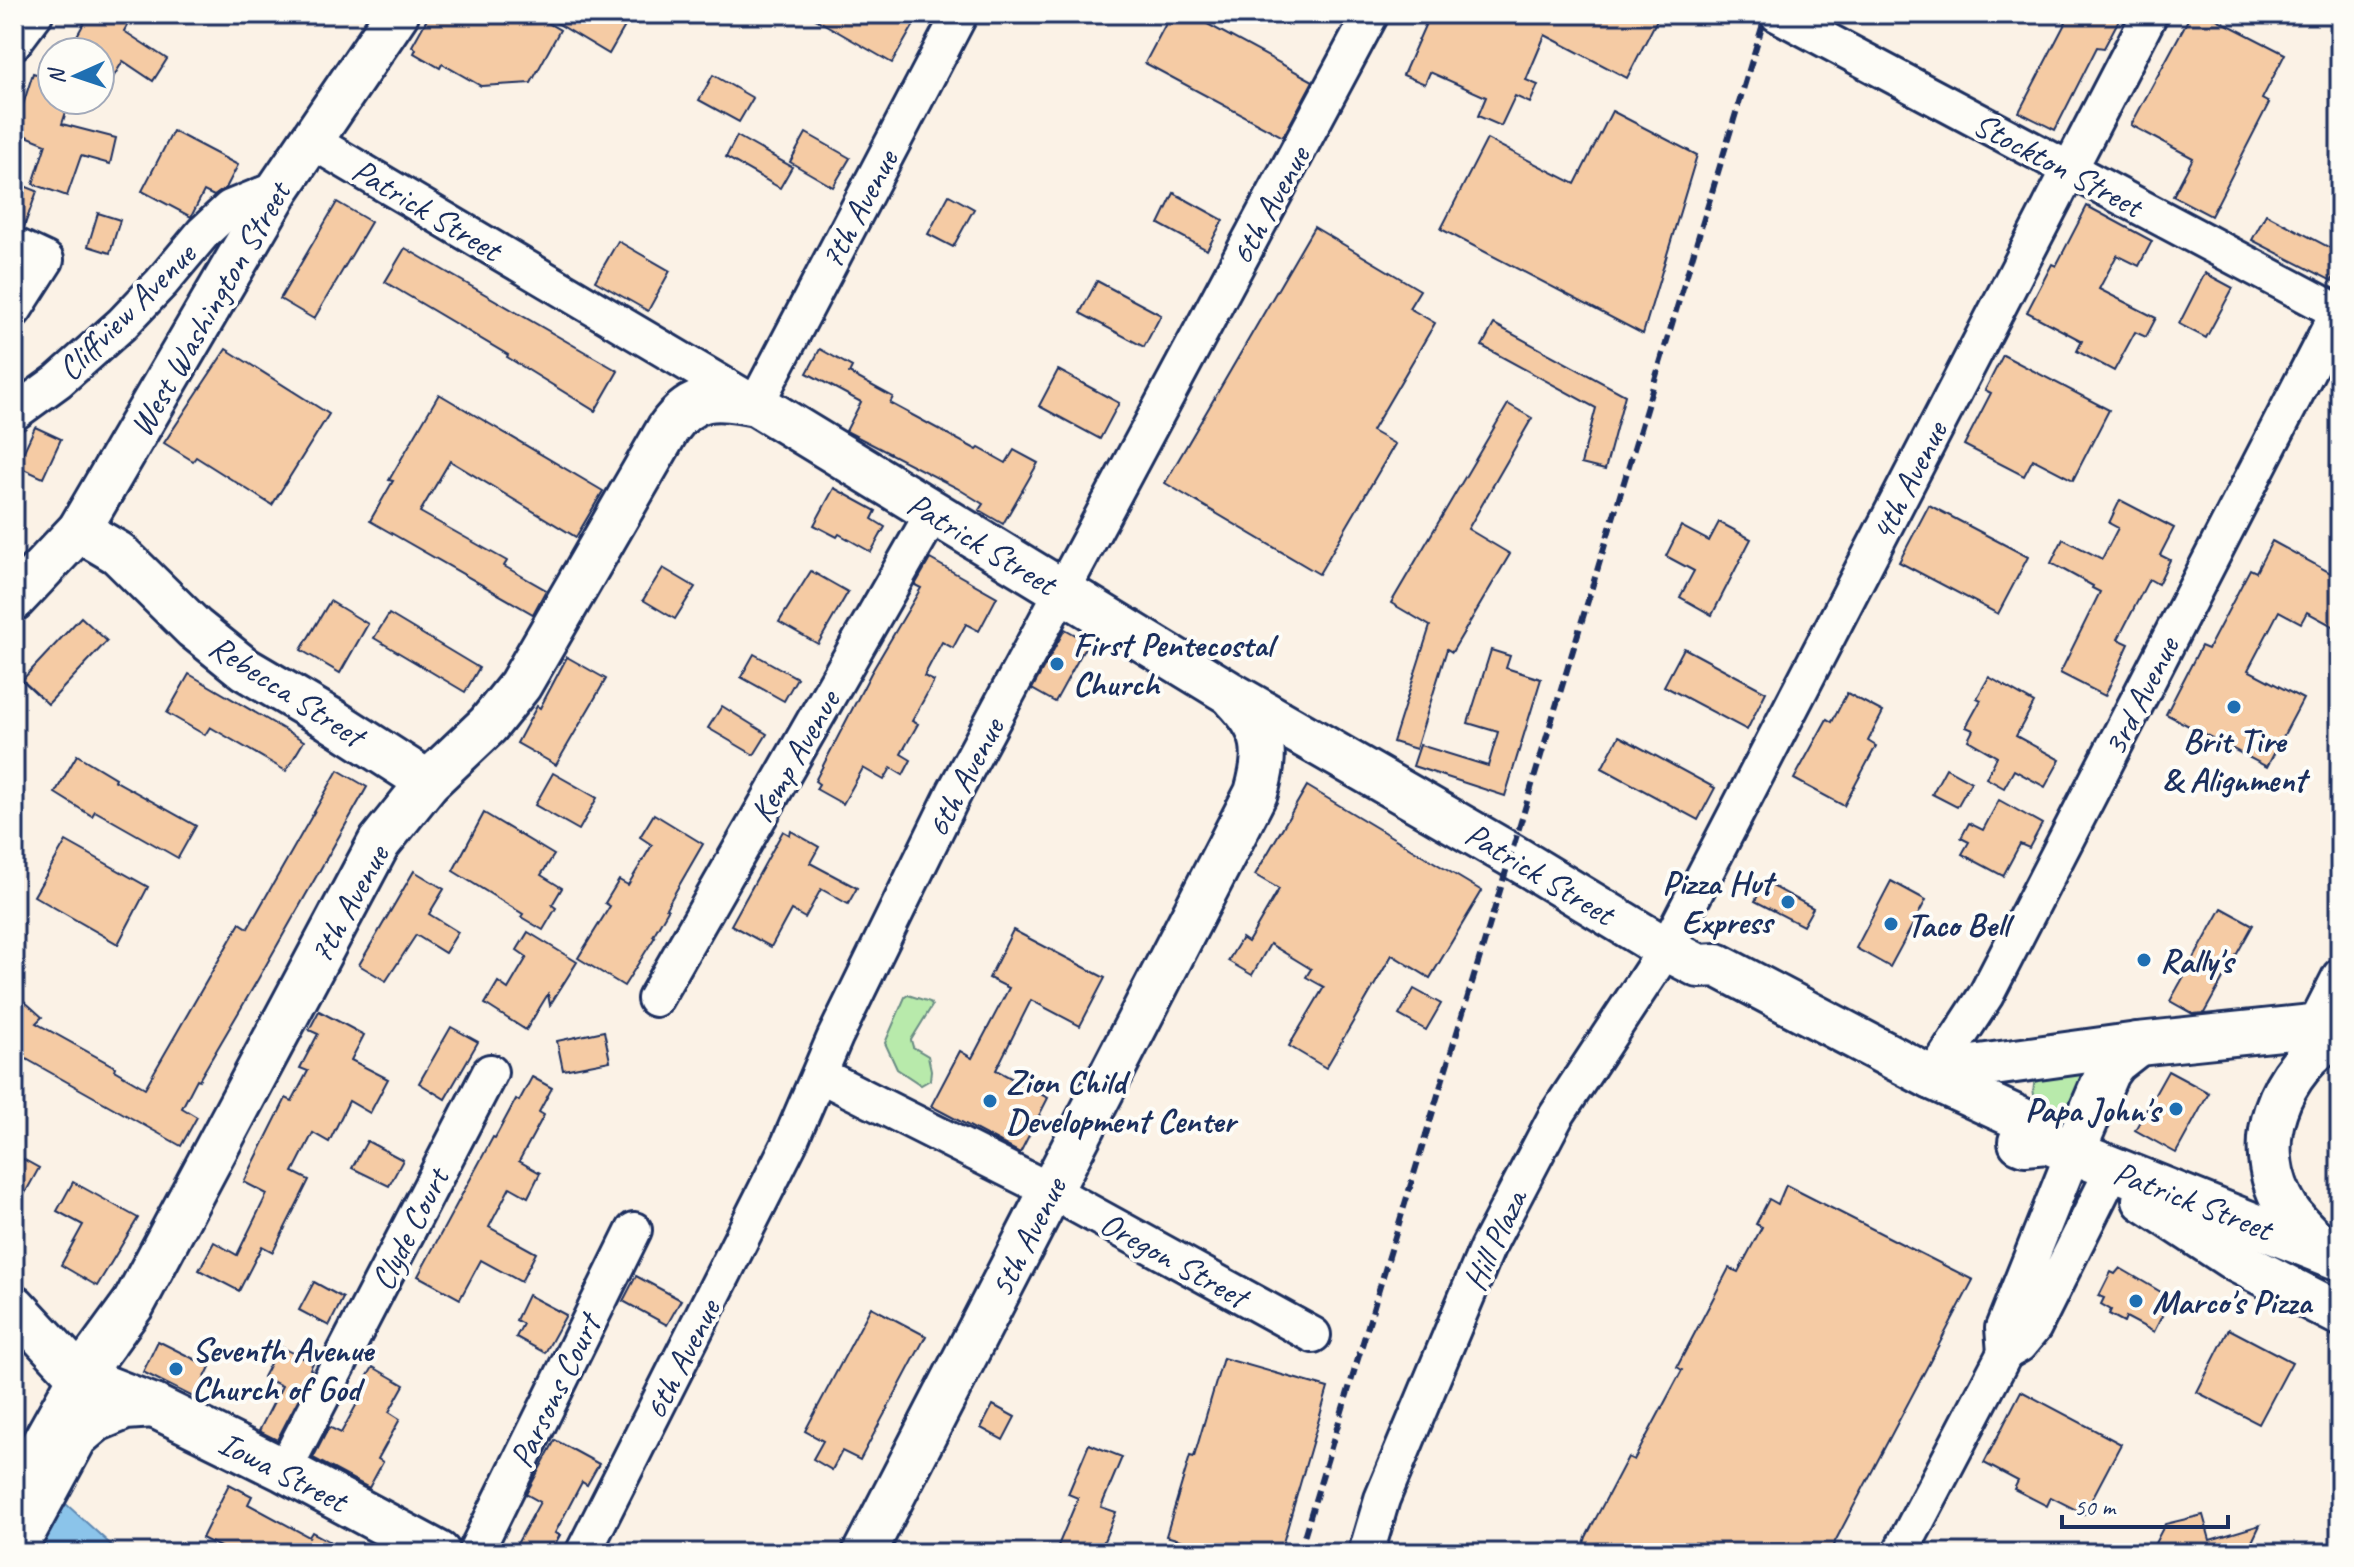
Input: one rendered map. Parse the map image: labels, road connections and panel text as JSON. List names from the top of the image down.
{
  "streets": {
    "main road": [
      "Patrick Street",
      "7th Avenue",
      "West Washington Street",
      "Rebecca Street",
      "5th Avenue",
      "Iowa Street"
    ],
    "street": [
      "Stockton Street",
      "6th Avenue",
      "Cliffview Avenue",
      "4th Avenue",
      "3rd Avenue",
      "Kemp Avenue",
      "Clyde Court",
      "Hill Plaza",
      "Oregon Street",
      "Parsons Court"
    ]
  },
  "crossings": [
    ["Stockton Street", "4th Avenue"],
    ["Stockton Street", "3rd Avenue"],
    ["6th Avenue", "Patrick Street"],
    ["6th Avenue", "Oregon Street"],
    ["Patrick Street", "7th Avenue"],
    ["Patrick Street", "West Washington Street"],
    ["Patrick Street", "4th Avenue"],
    ["Patrick Street", "3rd Avenue"],
    ["Patrick Street", "Kemp Avenue"],
    ["Patrick Street", "Hill Plaza"],
    ["7th Avenue", "Rebecca Street"],
    ["7th Avenue", "Iowa Street"],
    ["West Washington Street", "Cliffview Avenue"],
    ["West Washington Street", "Rebecca Street"],
    ["4th Avenue", "Hill Plaza"],
    ["Clyde Court", "Iowa Street"],
    ["5th Avenue", "Oregon Street"]
  ],
  "places": [
    "First Pentecostal Church",
    "Brit Tire & Alignment",
    "Pizza Hut Express",
    "Taco Bell",
    "Rally's",
    "Zion Child Development Center",
    "Papa John's",
    "Marco's Pizza",
    "Seventh Avenue Church of God"
  ],
  "scale_bar": "50 m",
  "north": "left"
}
